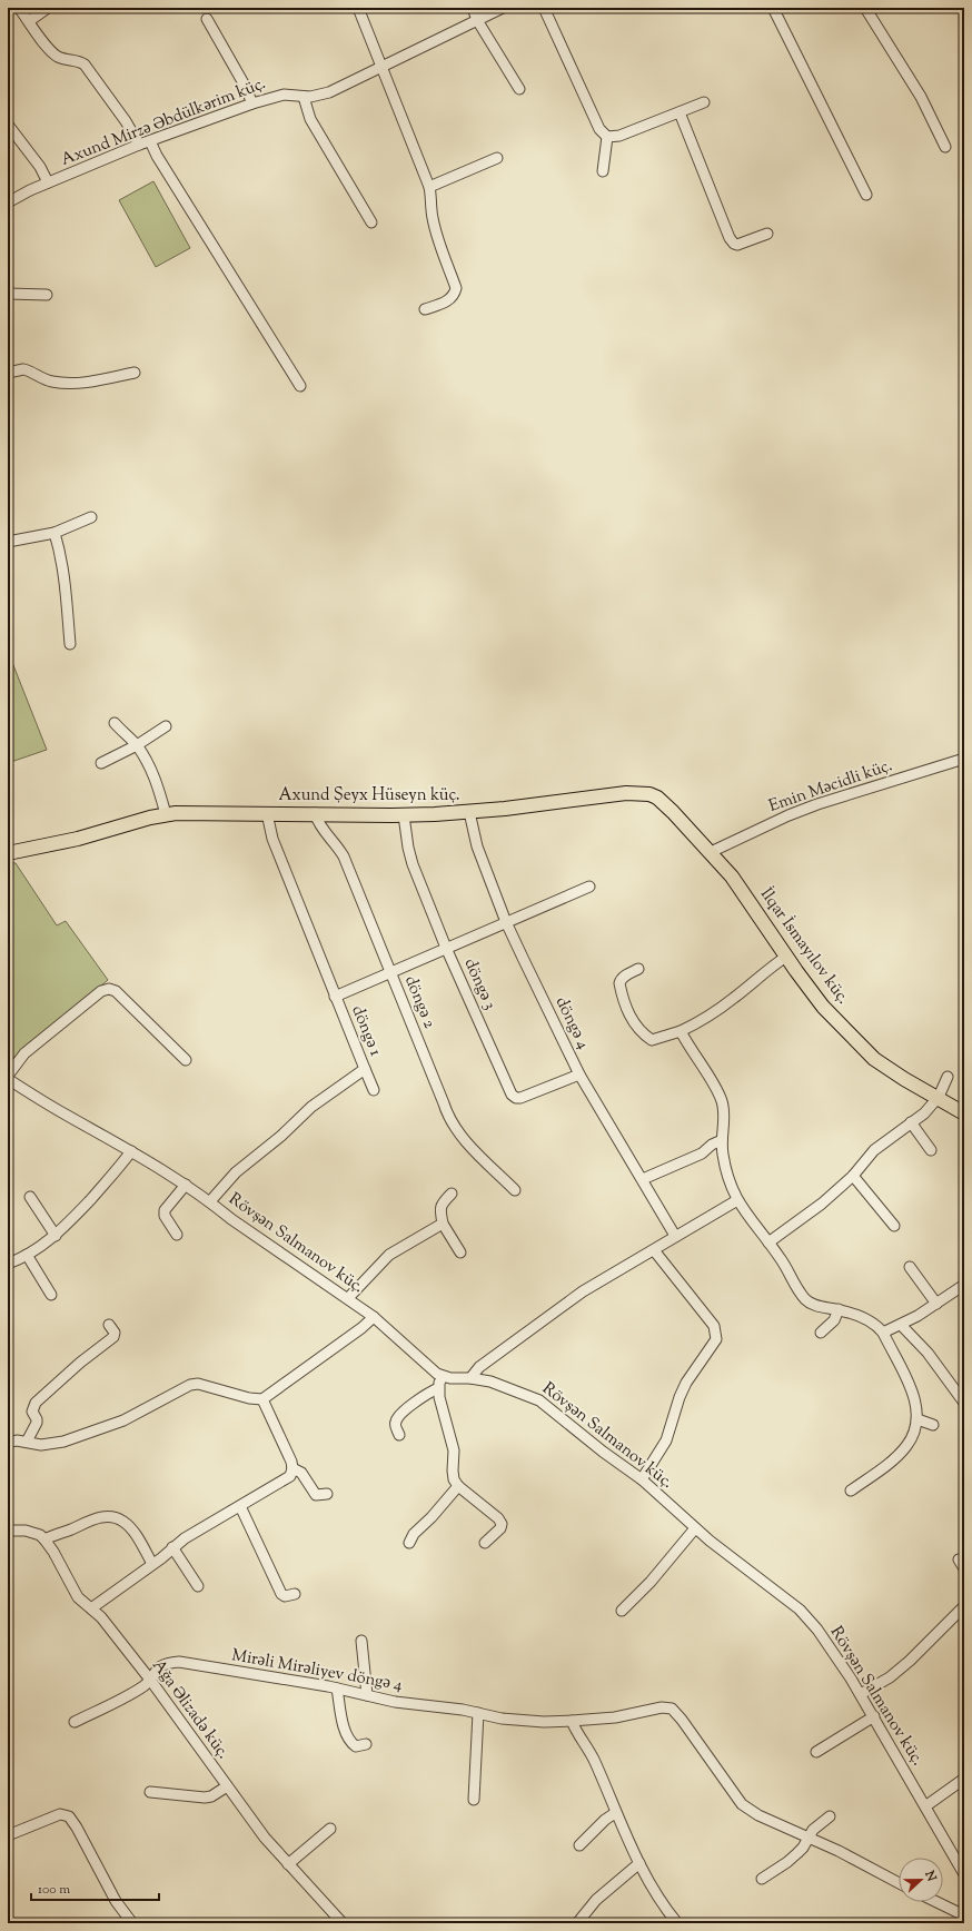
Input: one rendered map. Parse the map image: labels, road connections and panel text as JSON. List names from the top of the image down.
{
  "streets": {
    "main road": ["Axund Şeyx Hüseyn küç.", "İlqar İsmayılov küç."],
    "street": [
      "Axund Mirzə Əbdülkərim küç.",
      "Emin Məcidli küç.",
      "döngə 3",
      "döngə 2",
      "döngə 4",
      "döngə 1",
      "Rövşən Salmanov küç.",
      "Mirəli Mirəliyev döngə 4",
      "Ağa Əlizadə küç."
    ]
  },
  "crossings": [
    ["Emin Məcidli küç.", "Axund Şeyx Hüseyn küç."],
    ["Emin Məcidli küç.", "İlqar İsmayılov küç."],
    ["Axund Şeyx Hüseyn küç.", "İlqar İsmayılov küç."],
    ["Axund Şeyx Hüseyn küç.", "döngə 3"],
    ["Axund Şeyx Hüseyn küç.", "döngə 2"],
    ["Axund Şeyx Hüseyn küç.", "döngə 4"],
    ["Axund Şeyx Hüseyn küç.", "döngə 1"],
    ["döngə 3", "döngə 4"],
    ["döngə 1", "Rövşən Salmanov küç."],
    ["Mirəli Mirəliyev döngə 4", "Ağa Əlizadə küç."]
  ],
  "scale_bar": "100 m",
  "north": "right"
}
